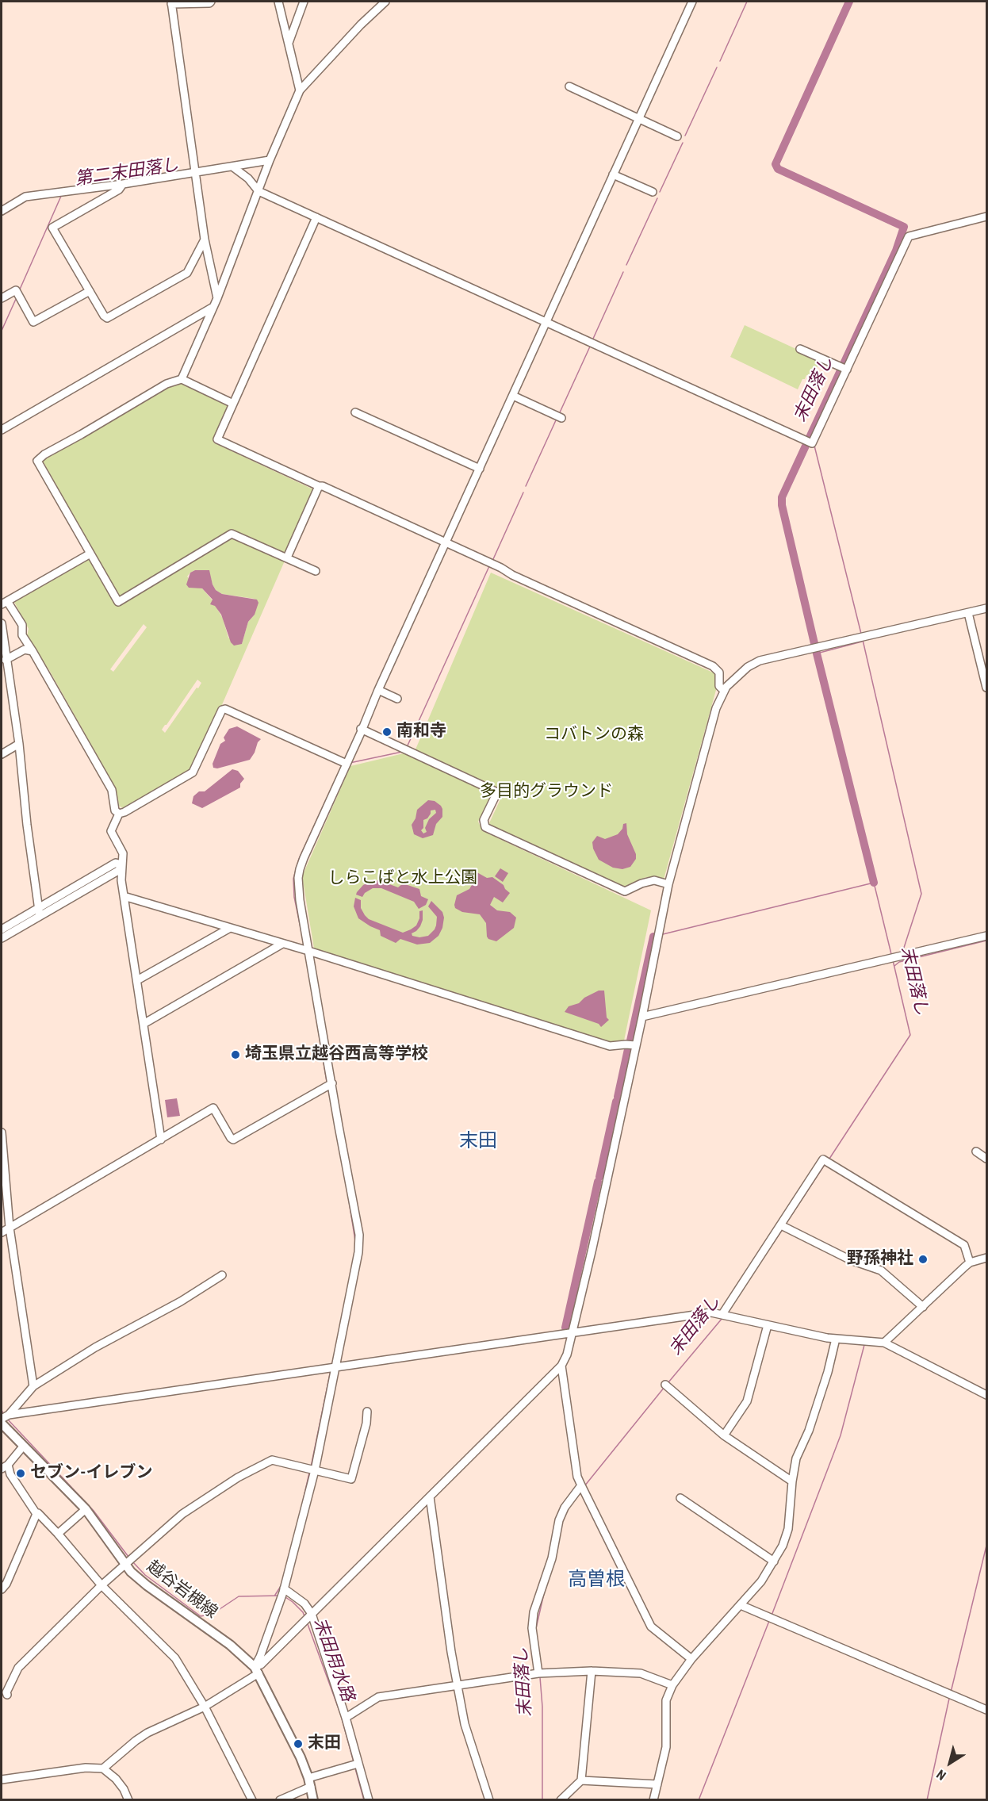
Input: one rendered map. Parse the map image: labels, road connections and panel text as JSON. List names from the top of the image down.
{
  "streets": {
    "main road": ["越谷岩槻線"]
  },
  "districts": ["末田", "高曽根"],
  "water": ["第二末田落し", "末田落し", "末田用水路"],
  "parks": ["コバトンの森", "多目的グラウンド", "しらこばと水上公園"],
  "places": [
    "南和寺",
    "埼玉県立越谷西高等学校",
    "野孫神社",
    "セブン-イレブン",
    "末田"
  ],
  "north": "bottom left"
}
